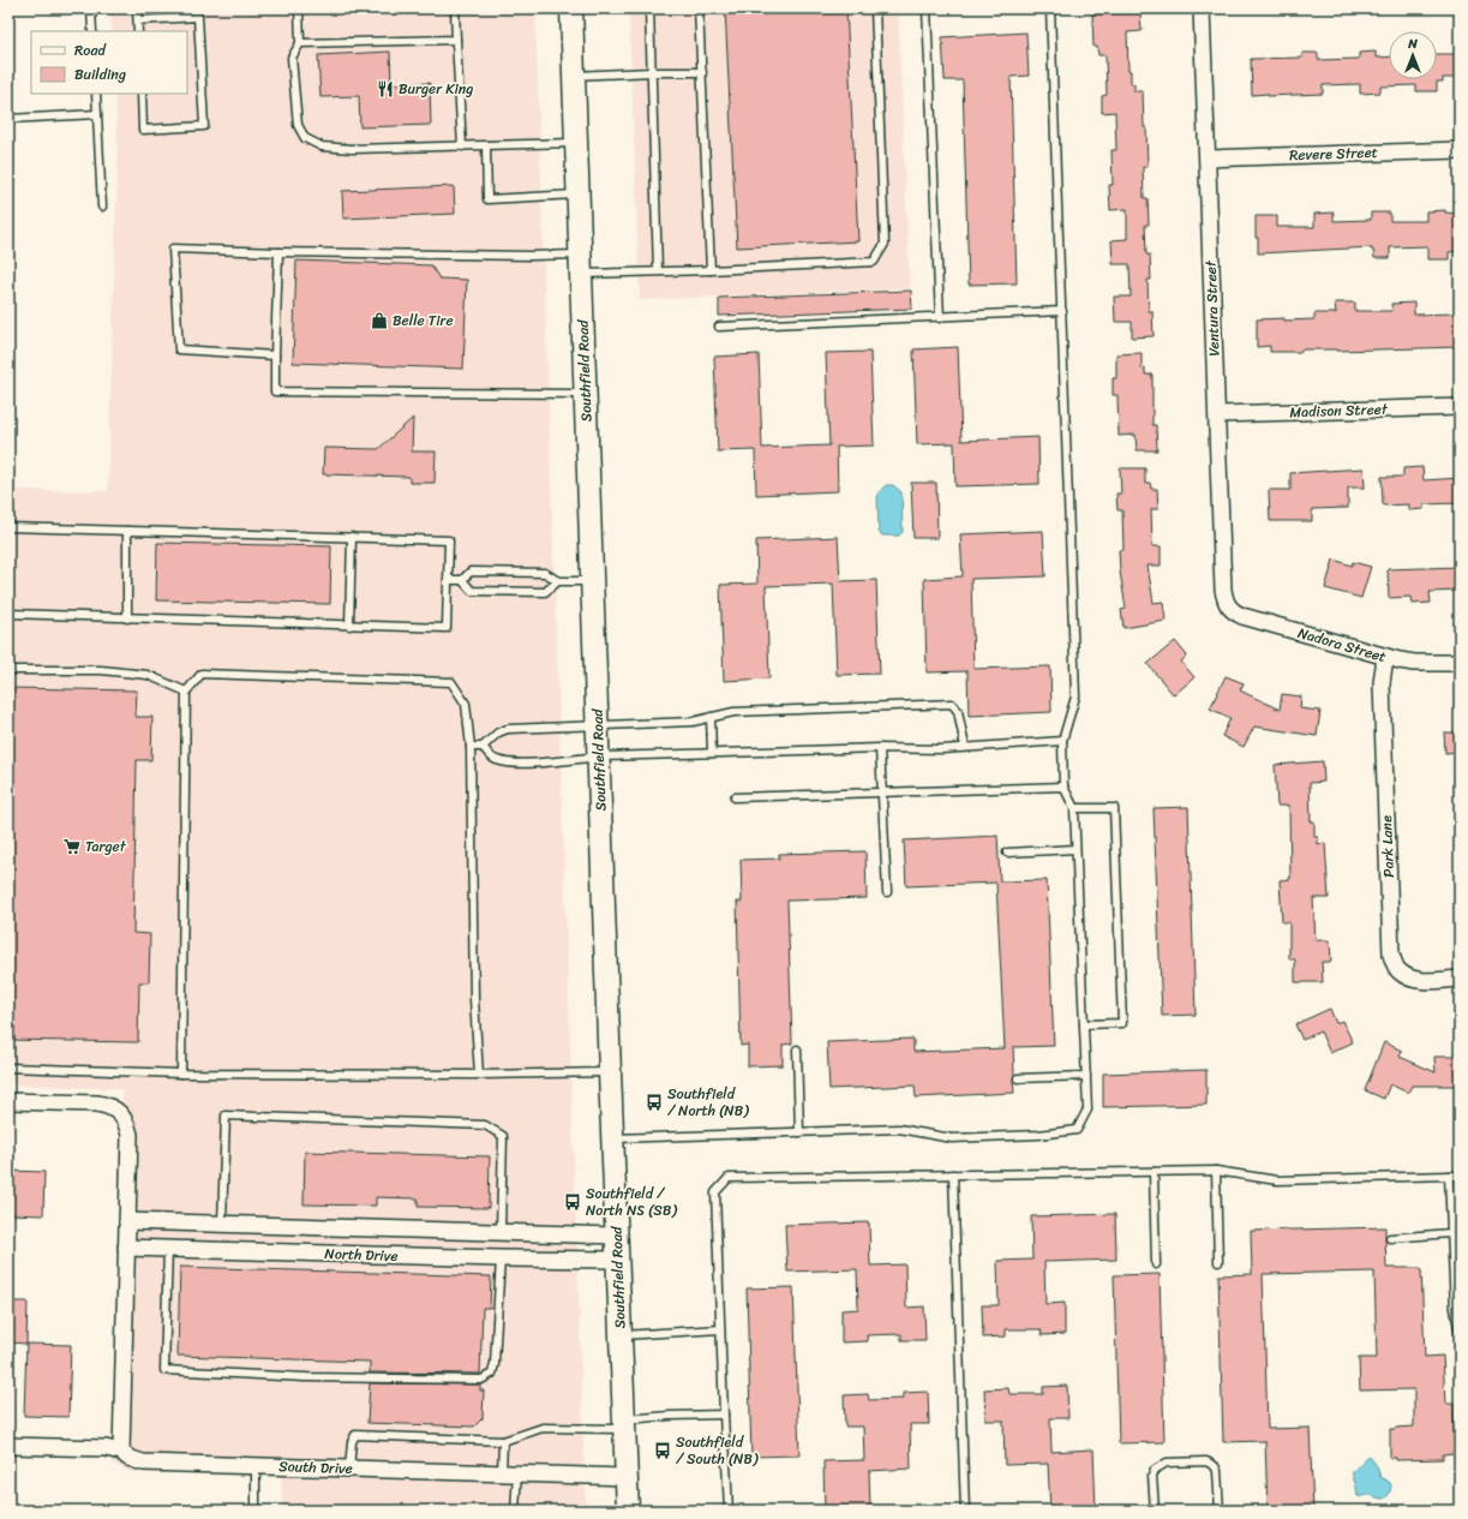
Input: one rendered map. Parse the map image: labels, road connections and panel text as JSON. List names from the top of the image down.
{
  "streets": {
    "main road": ["Southfield Road"],
    "street": [
      "Revere Street",
      "Ventura Street",
      "Madison Street",
      "Nadora Street",
      "Park Lane",
      "North Drive",
      "South Drive"
    ]
  },
  "crossings": [
    ["Revere Street", "Ventura Street"],
    ["Ventura Street", "Madison Street"],
    ["Ventura Street", "Nadora Street"],
    ["Southfield Road", "North Drive"],
    ["Southfield Road", "South Drive"],
    ["Nadora Street", "Park Lane"]
  ],
  "places": {
    "restaurant": ["Burger King"],
    "shop": ["Belle Tire"],
    "supermarket": ["Target"],
    "bus stop": ["Southfield / North (NB)", "Southfield / North NS (SB)", "Southfield / South (NB)"]
  },
  "legend": ["Road", "Building"],
  "north": "top"
}
